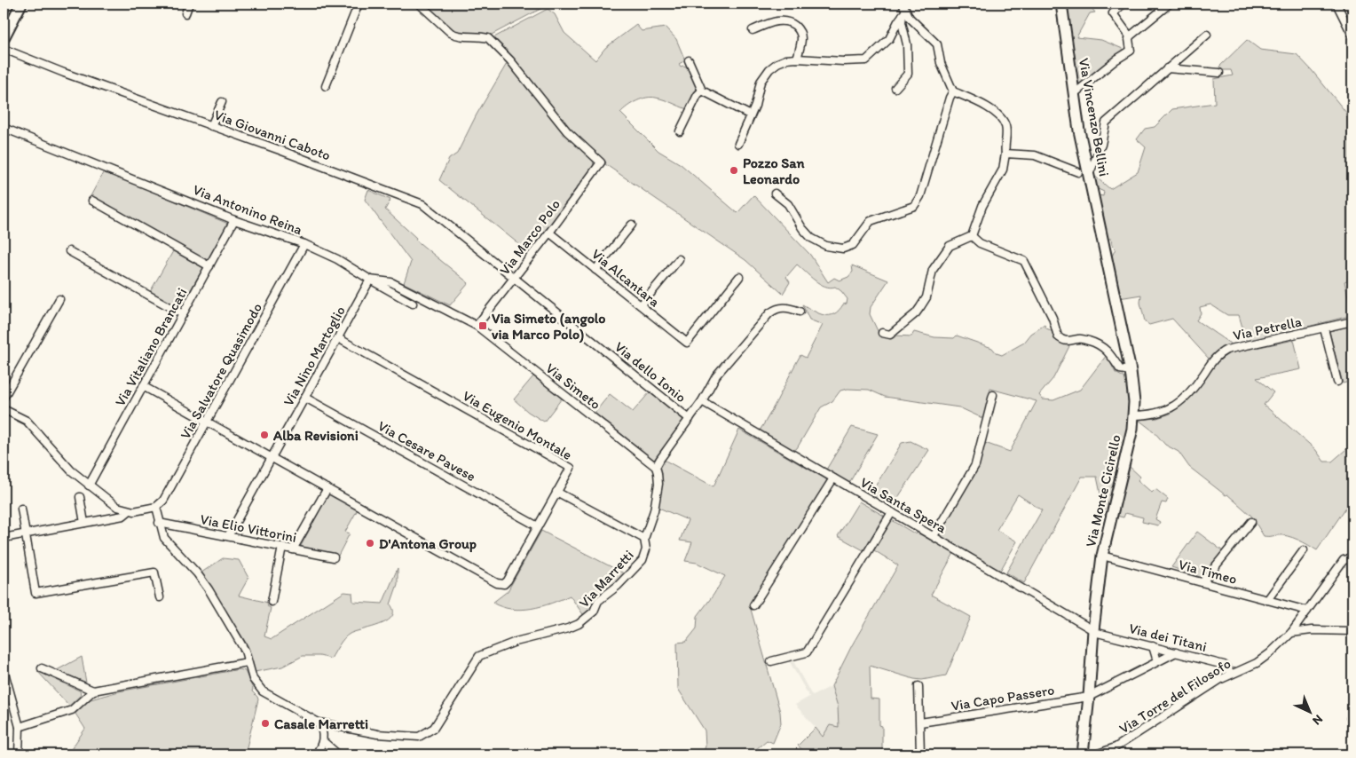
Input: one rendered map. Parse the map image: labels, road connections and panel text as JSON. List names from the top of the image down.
{
  "streets": {
    "street": [
      "Via Vincenzo Bellini",
      "Via Giovanni Caboto",
      "Via Antonino Reina",
      "Via Marco Polo",
      "Via Alcantara",
      "Via Petrella",
      "Via Vitaliano Brancati",
      "Via Nino Martoglio",
      "Via Salvatore Quasimodo",
      "Via dello Ionio",
      "Via Simeto",
      "Via Eugenio Montale",
      "Via Cesare Pavese",
      "Via Monte Cicirello",
      "Via Santa Spera",
      "Via Elio Vittorini",
      "Via Timeo",
      "Via Marretti",
      "Via dei Titani",
      "Via Torre del Filosofo",
      "Via Capo Passero"
    ]
  },
  "crossings": [
    ["Via Vincenzo Bellini", "Via Monte Cicirello"],
    ["Via Giovanni Caboto", "Via Marco Polo"],
    ["Via Giovanni Caboto", "Via dello Ionio"],
    ["Via Antonino Reina", "Via Marco Polo"],
    ["Via Antonino Reina", "Via Vitaliano Brancati"],
    ["Via Antonino Reina", "Via Nino Martoglio"],
    ["Via Antonino Reina", "Via Salvatore Quasimodo"],
    ["Via Antonino Reina", "Via Simeto"],
    ["Via Marco Polo", "Via Alcantara"],
    ["Via Marco Polo", "Via dello Ionio"],
    ["Via Marco Polo", "Via Simeto"],
    ["Via Petrella", "Via Monte Cicirello"],
    ["Via Nino Martoglio", "Via Eugenio Montale"],
    ["Via Nino Martoglio", "Via Cesare Pavese"],
    ["Via Nino Martoglio", "Via Elio Vittorini"],
    ["Via Salvatore Quasimodo", "Via Marretti"],
    ["Via Simeto", "Via Marretti"],
    ["Via Eugenio Montale", "Via Cesare Pavese"],
    ["Via Monte Cicirello", "Via Santa Spera"],
    ["Via Monte Cicirello", "Via Timeo"],
    ["Via Monte Cicirello", "Via dei Titani"],
    ["Via Monte Cicirello", "Via Capo Passero"],
    ["Via Santa Spera", "Via dei Titani"],
    ["Via Elio Vittorini", "Via Marretti"],
    ["Via Timeo", "Via Torre del Filosofo"],
    ["Via dei Titani", "Via Torre del Filosofo"],
    ["Via dei Titani", "Via Capo Passero"]
  ],
  "places": {
    "other": [
      "Pozzo San Leonardo",
      "Alba Revisioni",
      "D'Antona Group",
      "Casale Marretti"
    ],
    "transit": ["Via Simeto (angolo via Marco Polo)"]
  },
  "north": "bottom right"
}
